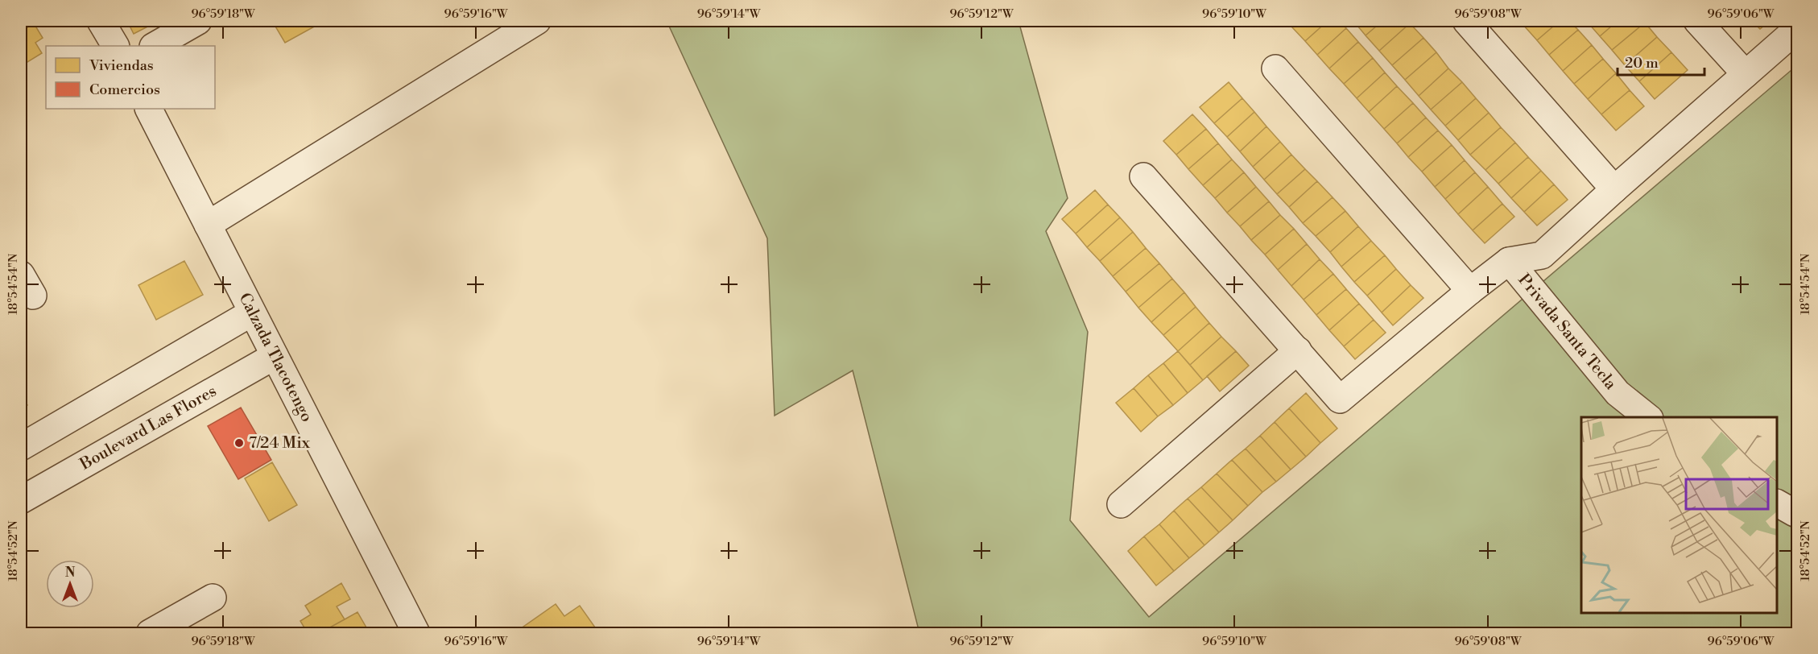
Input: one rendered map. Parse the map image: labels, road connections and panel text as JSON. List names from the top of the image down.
{
  "streets": {
    "street": ["Privada Santa Tecla", "Calzada Tlacotengo", "Boulevard Las Flores"]
  },
  "crossings": [
    ["Calzada Tlacotengo", "Boulevard Las Flores"]
  ],
  "places": ["7/24 Mix"],
  "legend": ["Viviendas", "Comercios"],
  "scale_bar": "20 m",
  "north": "top",
  "coordinates": [
    "96°59'18\"W",
    "96°59'16\"W",
    "96°59'14\"W",
    "96°59'12\"W",
    "96°59'10\"W",
    "96°59'08\"W",
    "96°59'06\"W",
    "18°54'54\"N",
    "18°54'52\"N"
  ]
}
